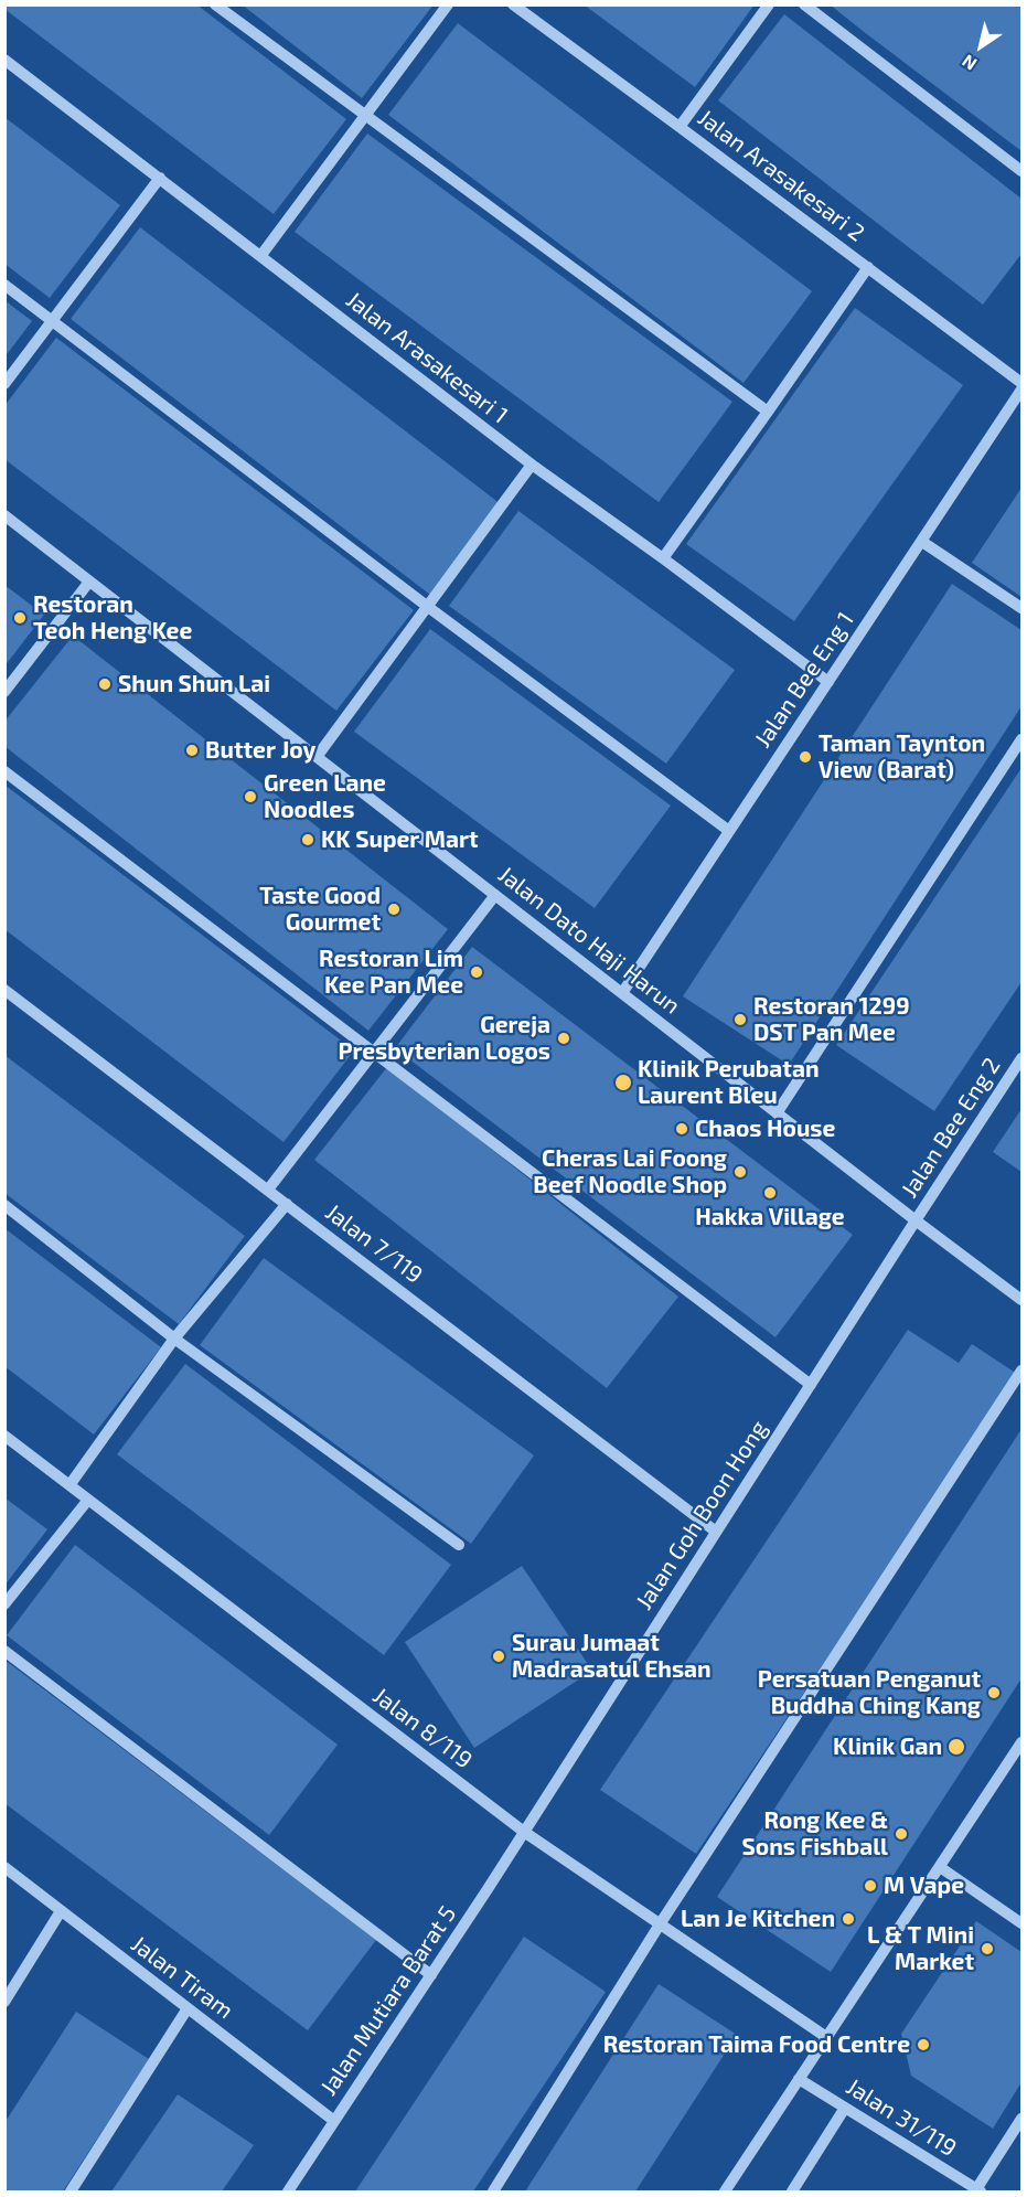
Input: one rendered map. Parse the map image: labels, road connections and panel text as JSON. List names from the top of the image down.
{
  "streets": {
    "street": [
      "Jalan Arasakesari 2",
      "Jalan Arasakesari 1",
      "Jalan Bee Eng 1",
      "Jalan Dato Haji Harun",
      "Jalan Bee Eng 2",
      "Jalan 7/119",
      "Jalan Goh Boon Hong",
      "Jalan 8/119",
      "Jalan Tiram",
      "Jalan Mutiara Barat 5",
      "Jalan 31/119"
    ]
  },
  "crossings": [
    ["Jalan Arasakesari 1", "Jalan Bee Eng 1"],
    ["Jalan Bee Eng 1", "Jalan Dato Haji Harun"],
    ["Jalan Dato Haji Harun", "Jalan Bee Eng 2"],
    ["Jalan Dato Haji Harun", "Jalan Goh Boon Hong"],
    ["Jalan Bee Eng 2", "Jalan Goh Boon Hong"],
    ["Jalan 7/119", "Jalan Goh Boon Hong"],
    ["Jalan Goh Boon Hong", "Jalan 8/119"],
    ["Jalan Goh Boon Hong", "Jalan Mutiara Barat 5"],
    ["Jalan 8/119", "Jalan Mutiara Barat 5"],
    ["Jalan Tiram", "Jalan Mutiara Barat 5"]
  ],
  "places": [
    "Restoran Teoh Heng Kee",
    "Shun Shun Lai",
    "Butter Joy",
    "Taman Taynton View (Barat)",
    "Green Lane Noodles",
    "KK Super Mart",
    "Taste Good Gourmet",
    "Restoran Lim Kee Pan Mee",
    "Restoran 1299 DST Pan Mee",
    "Gereja Presbyterian Logos",
    "Klinik Perubatan Laurent Bleu",
    "Chaos House",
    "Cheras Lai Foong Beef Noodle Shop",
    "Hakka Village",
    "Surau Jumaat Madrasatul Ehsan",
    "Persatuan Penganut Buddha Ching Kang",
    "Klinik Gan",
    "Rong Kee & Sons Fishball",
    "M Vape",
    "Lan Je Kitchen",
    "L & T Mini Market",
    "Restoran Taima Food Centre"
  ],
  "north": "bottom left"
}
